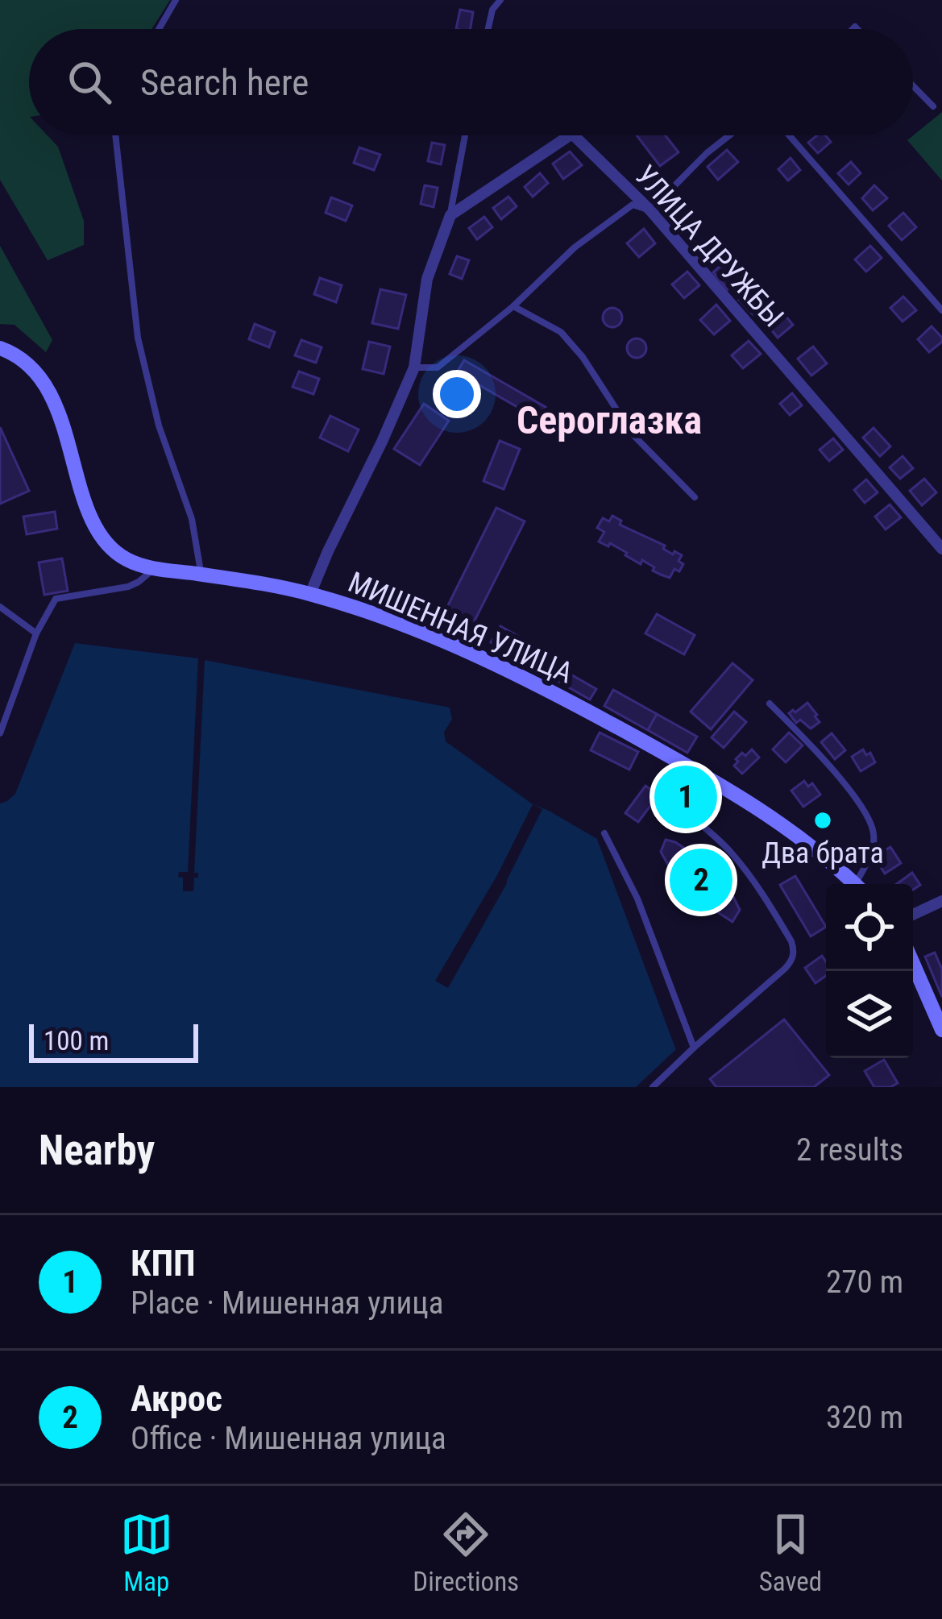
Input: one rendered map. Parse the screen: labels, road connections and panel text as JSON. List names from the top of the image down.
{
  "streets": {
    "main road": ["МИШЕННАЯ УЛИЦА"],
    "street": ["УЛИЦА ДРУЖБЫ"]
  },
  "districts": ["Сероглазка"],
  "places": ["Два брата"],
  "scale_bar": "100 m",
  "page": {
    "search": "Search here",
    "pins": ["1", "2"],
    "scale": "100 m",
    "heading": ["Nearby", "2 results"],
    "list": [
      {
        "mark": "1",
        "name": "КПП",
        "note": "Place · Мишенная улица",
        "value": "270 m"
      },
      {
        "mark": "2",
        "name": "Акрос",
        "note": "Office · Мишенная улица",
        "value": "320 m"
      }
    ],
    "nav": ["Map", "Directions", "Saved"]
  }
}
